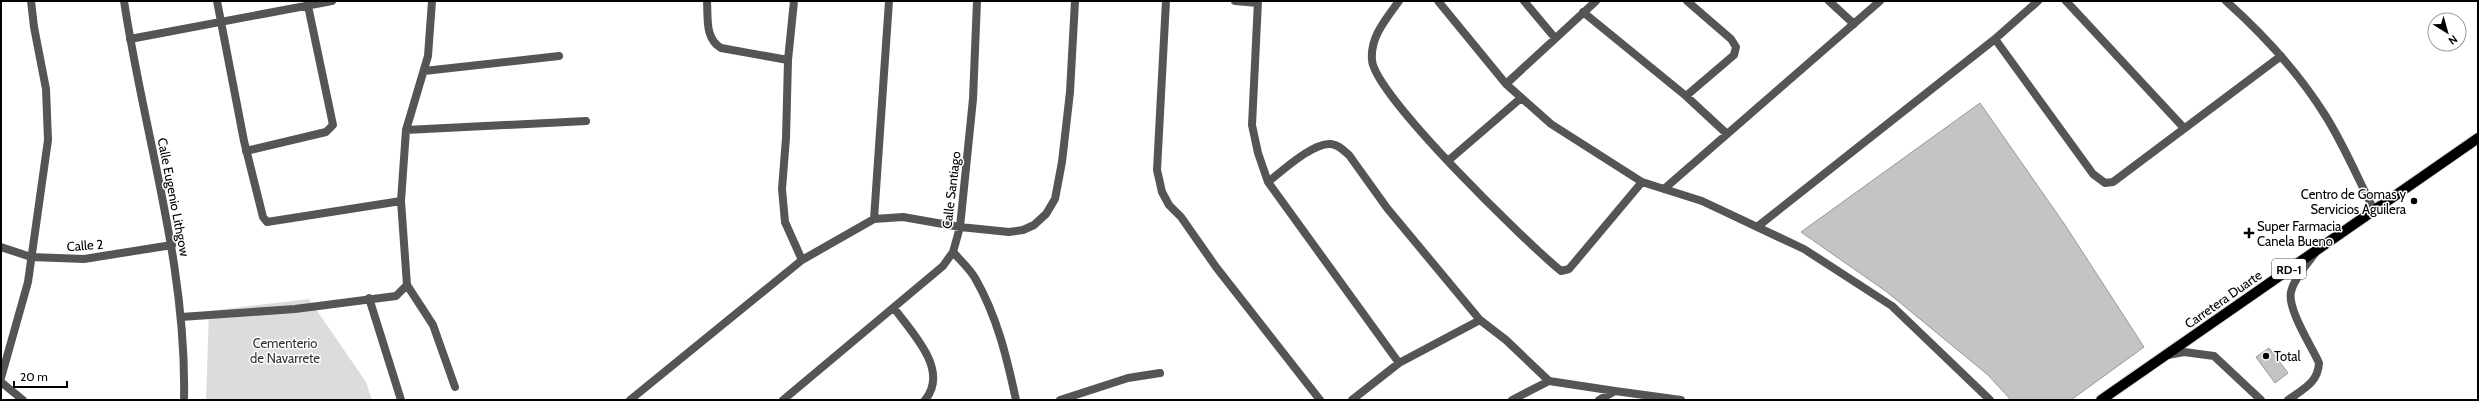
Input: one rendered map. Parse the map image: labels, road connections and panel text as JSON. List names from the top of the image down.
{
  "streets": {
    "main road": ["RD-1", "Carretera Duarte"],
    "street": ["Calle Santiago", "Calle Eugenio Lithgow", "Calle 2"]
  },
  "crossings": [
    ["Calle Eugenio Lithgow", "Calle 2"]
  ],
  "parks": ["Cementerio de Navarrete"],
  "places": {
    "other": ["Centro de Gomas y Servicios Aguilera", "Total"],
    "health": ["Super Farmacia Canela Bueno"]
  },
  "scale_bar": "20 m",
  "north": "bottom right"
}
